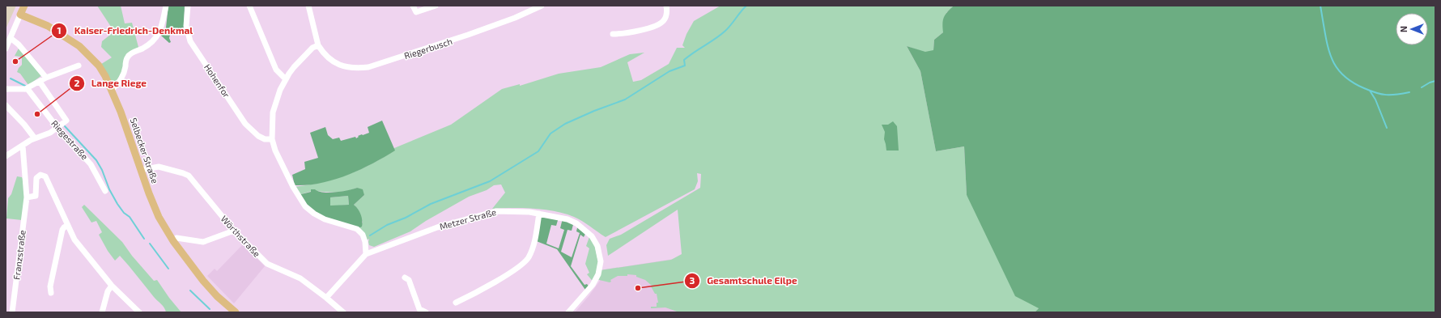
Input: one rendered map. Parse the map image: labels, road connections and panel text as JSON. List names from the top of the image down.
{
  "streets": {
    "main road": ["Selbecker Straße"],
    "street": [
      "Riegerbusch",
      "Hohenfor",
      "Riegestraße",
      "Metzer Straße",
      "Wörthstraße",
      "Franzstraße"
    ]
  },
  "crossings": [
    ["Selbecker Straße", "Wörthstraße"],
    ["Metzer Straße", "Wörthstraße"]
  ],
  "places": ["Kaiser-Friedrich-Denkmal", "Lange Riege", "Gesamtschule Eilpe"],
  "north": "left"
}
